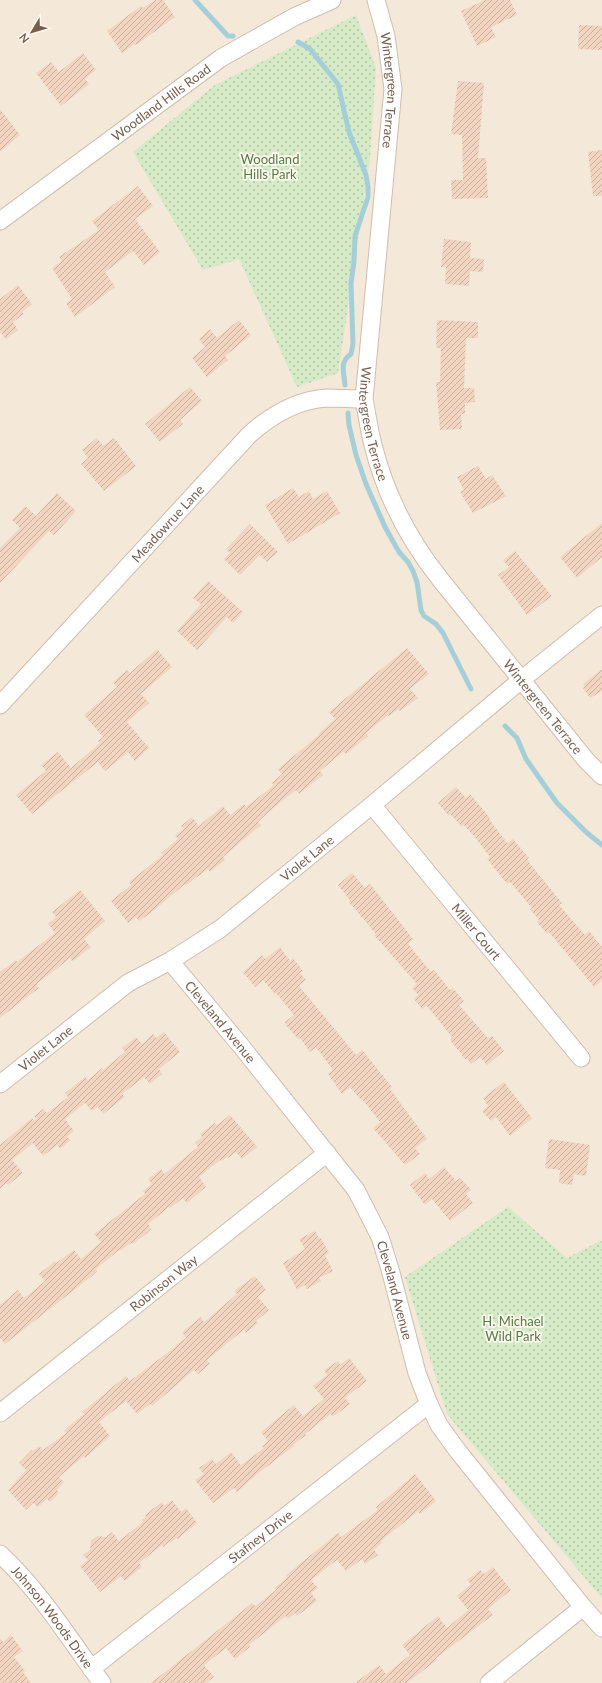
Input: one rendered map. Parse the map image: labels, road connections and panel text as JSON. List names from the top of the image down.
{
  "streets": {
    "street": [
      "Wintergreen Terrace",
      "Woodland Hills Road",
      "Meadowrue Lane",
      "Violet Lane",
      "Miller Court",
      "Cleveland Avenue",
      "Robinson Way",
      "Stafney Drive",
      "Johnson Woods Drive"
    ]
  },
  "crossings": [
    ["Wintergreen Terrace", "Meadowrue Lane"],
    ["Wintergreen Terrace", "Violet Lane"],
    ["Violet Lane", "Miller Court"],
    ["Violet Lane", "Cleveland Avenue"],
    ["Cleveland Avenue", "Robinson Way"],
    ["Cleveland Avenue", "Stafney Drive"],
    ["Stafney Drive", "Johnson Woods Drive"]
  ],
  "parks": ["Woodland Hills Park", "H. Michael Wild Park"],
  "north": "bottom left"
}
